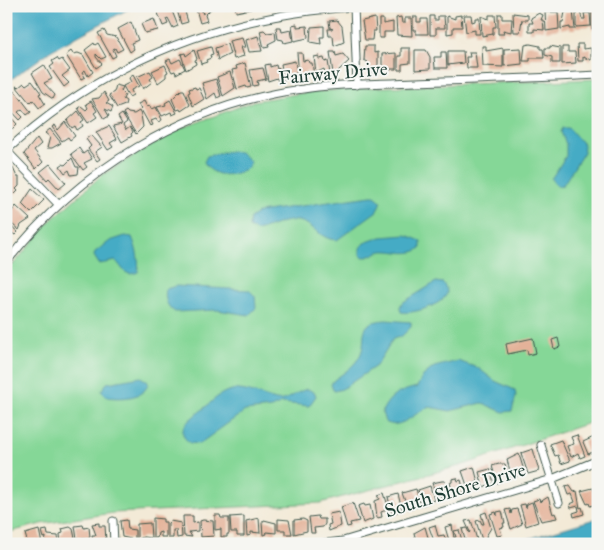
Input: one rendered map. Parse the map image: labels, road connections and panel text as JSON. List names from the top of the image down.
{
  "streets": {
    "street": ["Fairway Drive", "South Shore Drive"]
  }
}
